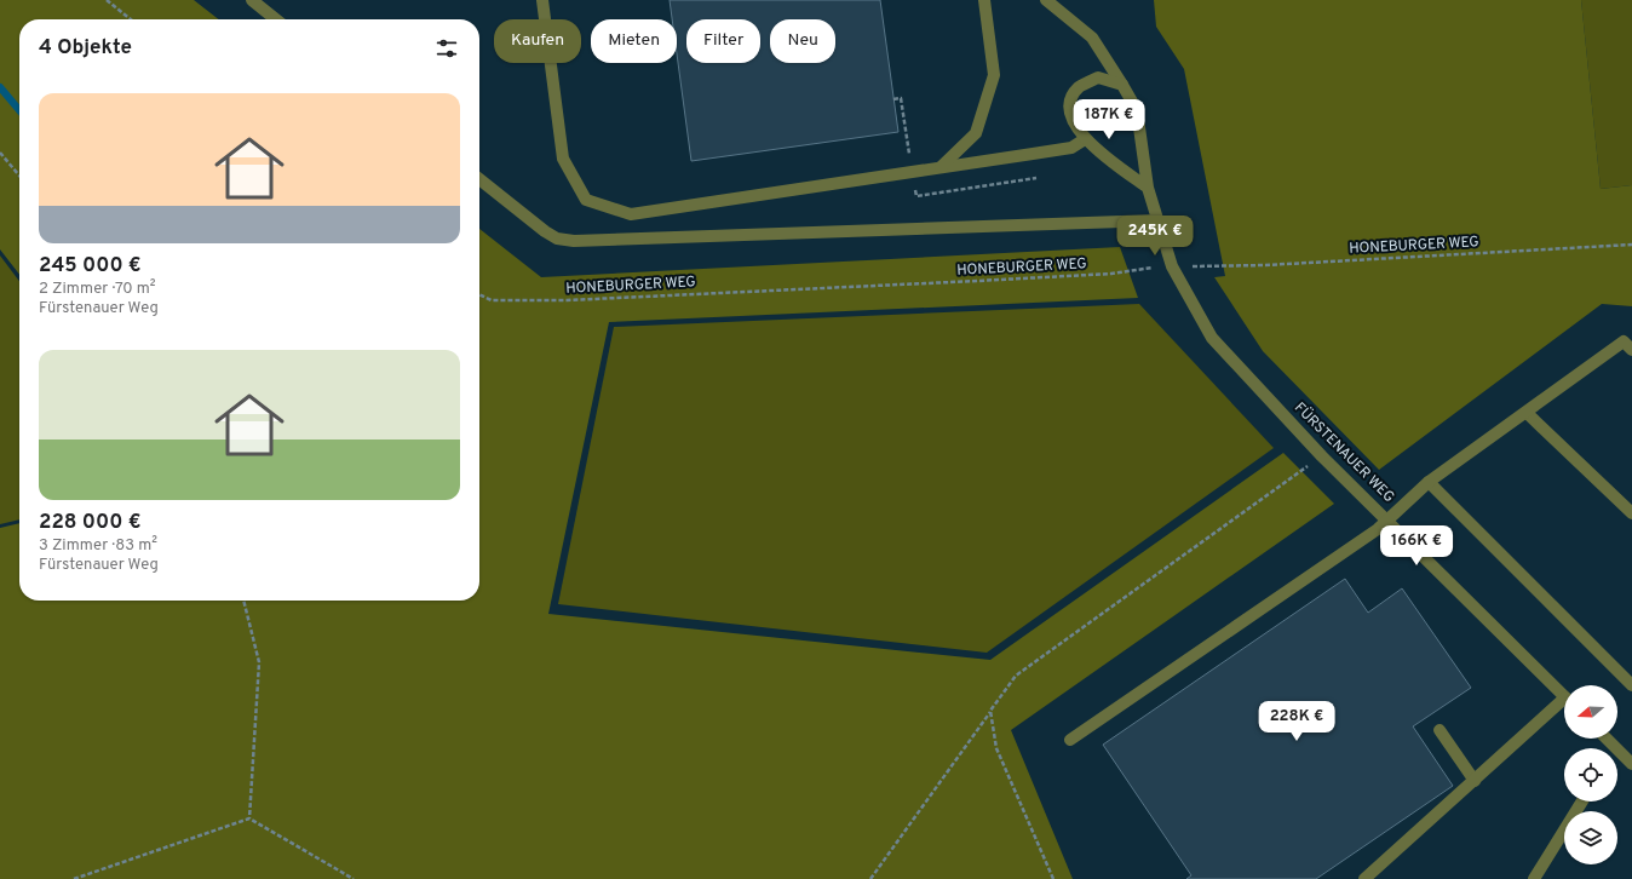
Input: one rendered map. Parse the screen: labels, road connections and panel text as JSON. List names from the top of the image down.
{
  "streets": {
    "street": ["FÜRSTENAUER WEG"],
    "path": ["HONEBURGER WEG"]
  },
  "crossings": [
    ["HONEBURGER WEG", "FÜRSTENAUER WEG"]
  ],
  "north": "left",
  "page": {
    "chip": [
      "Kaufen",
      "Mieten",
      "Filter",
      "Neu"
    ],
    "heading": "4 Objekte",
    "list": [
      {
        "name": "245 000 €",
        "note": "2 Zimmer · 70 m² · Fürstenauer Weg"
      },
      {
        "name": "228 000 €",
        "note": "3 Zimmer · 83 m² · Fürstenauer Weg"
      }
    ],
    "price": [
      "187K €",
      "245K €",
      "166K €",
      "228K €"
    ]
  }
}
